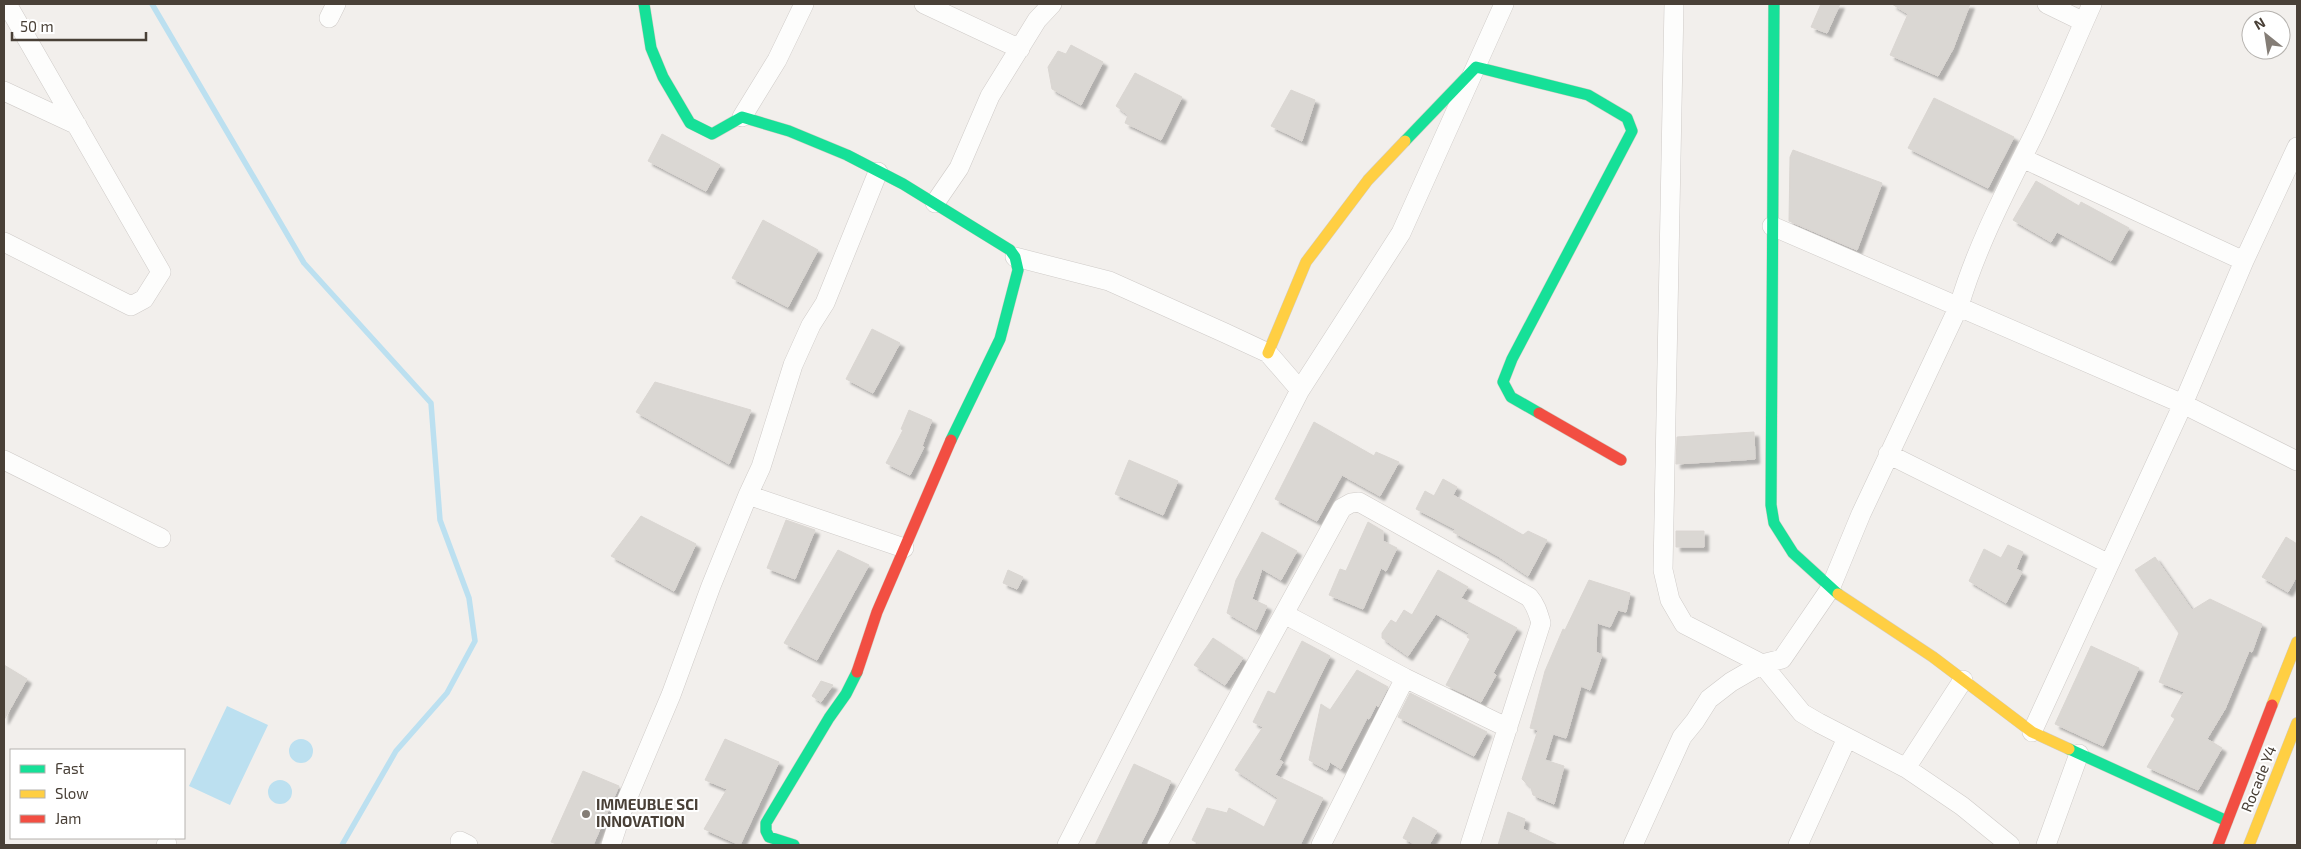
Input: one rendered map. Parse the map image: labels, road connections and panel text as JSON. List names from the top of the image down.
{
  "streets": {
    "main road": ["Rocade Y4"]
  },
  "places": ["IMMEUBLE SCI INNOVATION"],
  "legend": ["Fast", "Slow", "Jam"],
  "scale_bar": "50 m",
  "north": "top left"
}
